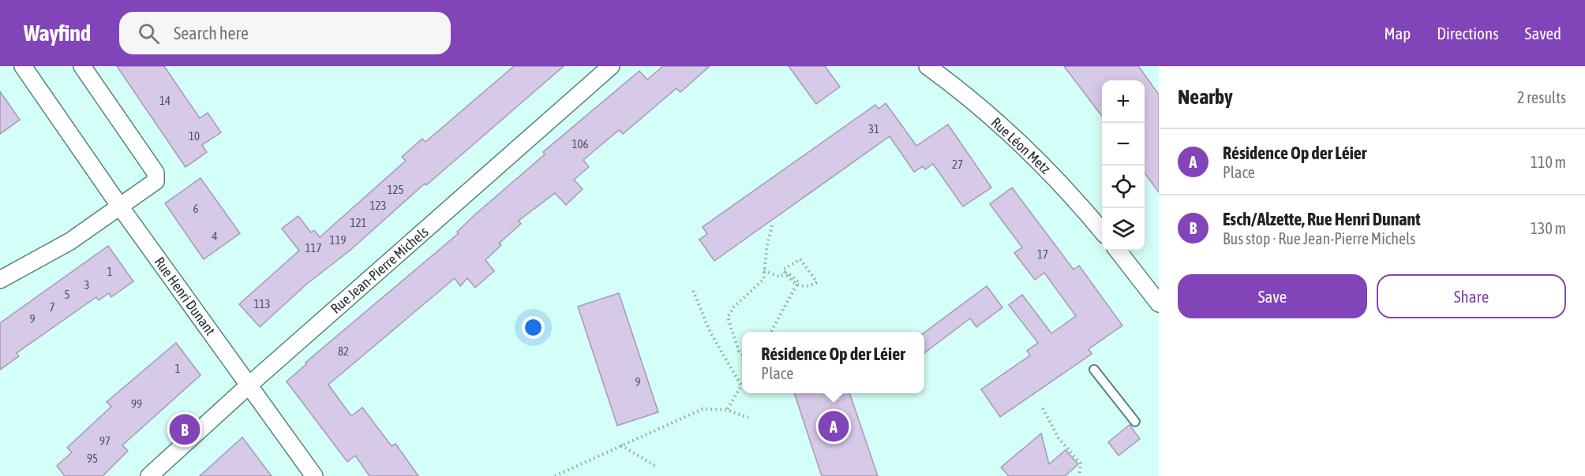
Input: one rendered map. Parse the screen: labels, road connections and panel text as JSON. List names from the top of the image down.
{
  "streets": {
    "street": ["Rue Léon Metz", "Rue Jean-Pierre Michels", "Rue Henri Dunant"]
  },
  "crossings": [
    ["Rue Jean-Pierre Michels", "Rue Henri Dunant"]
  ],
  "house_numbers": [
    "14",
    "31",
    "10",
    "106",
    "27",
    "125",
    "123",
    "6",
    "121",
    "4",
    "119",
    "117",
    "17",
    "1",
    "3",
    "5",
    "113",
    "7",
    "9",
    "82",
    "1",
    "9",
    "99",
    "97",
    "95"
  ],
  "page": {
    "header": "Wayfind",
    "search": "Search here",
    "nav": ["Map", "Directions", "Saved"],
    "heading": ["Nearby", "2 results"],
    "map_buttons": ["+", "−"],
    "list": [
      {
        "mark": "A",
        "name": "Résidence Op der Léier",
        "note": "Place",
        "value": "110 m"
      },
      {
        "mark": "B",
        "name": "Esch/Alzette, Rue Henri Dunant",
        "note": "Bus stop · Rue Jean-Pierre Michels",
        "value": "130 m"
      }
    ],
    "buttons": ["Save", "Share"],
    "popup": ["Résidence Op der Léier", "Place"],
    "pins": ["A", "B"]
  }
}
